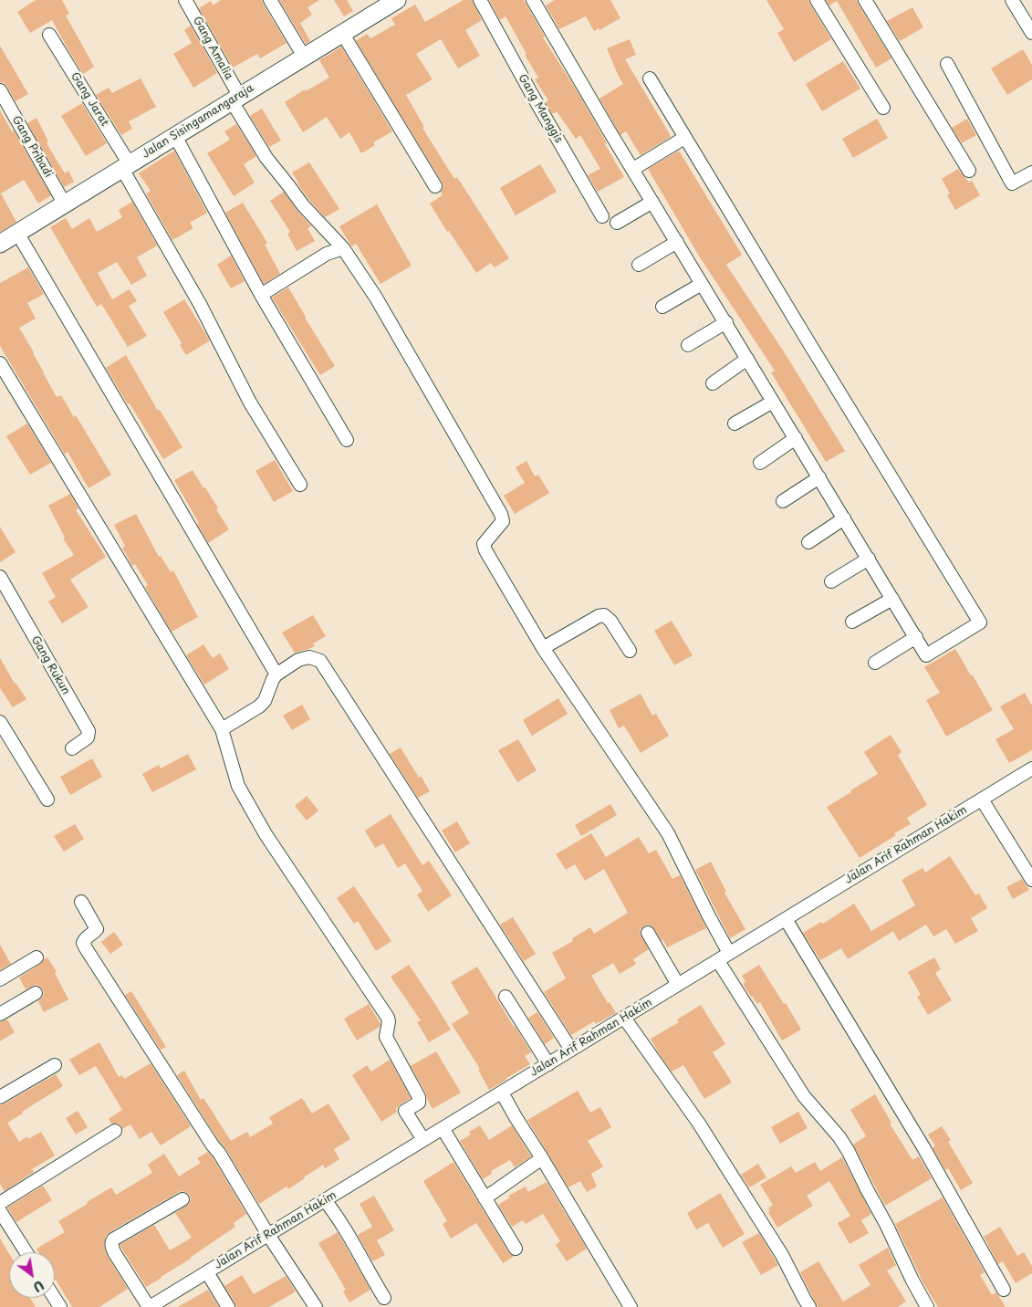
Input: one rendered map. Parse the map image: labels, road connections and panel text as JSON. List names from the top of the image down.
{
  "streets": {
    "street": [
      "Gang Amalia",
      "Gang Jarat",
      "Gang Manggis",
      "Jalan Sisingamangaraja",
      "Gang Pribadi",
      "Gang Rukun",
      "Jalan Arif Rahman Hakim"
    ]
  },
  "crossings": [
    ["Gang Amalia", "Jalan Sisingamangaraja"],
    ["Gang Jarat", "Jalan Sisingamangaraja"],
    ["Jalan Sisingamangaraja", "Gang Pribadi"]
  ],
  "north": "bottom right"
}
